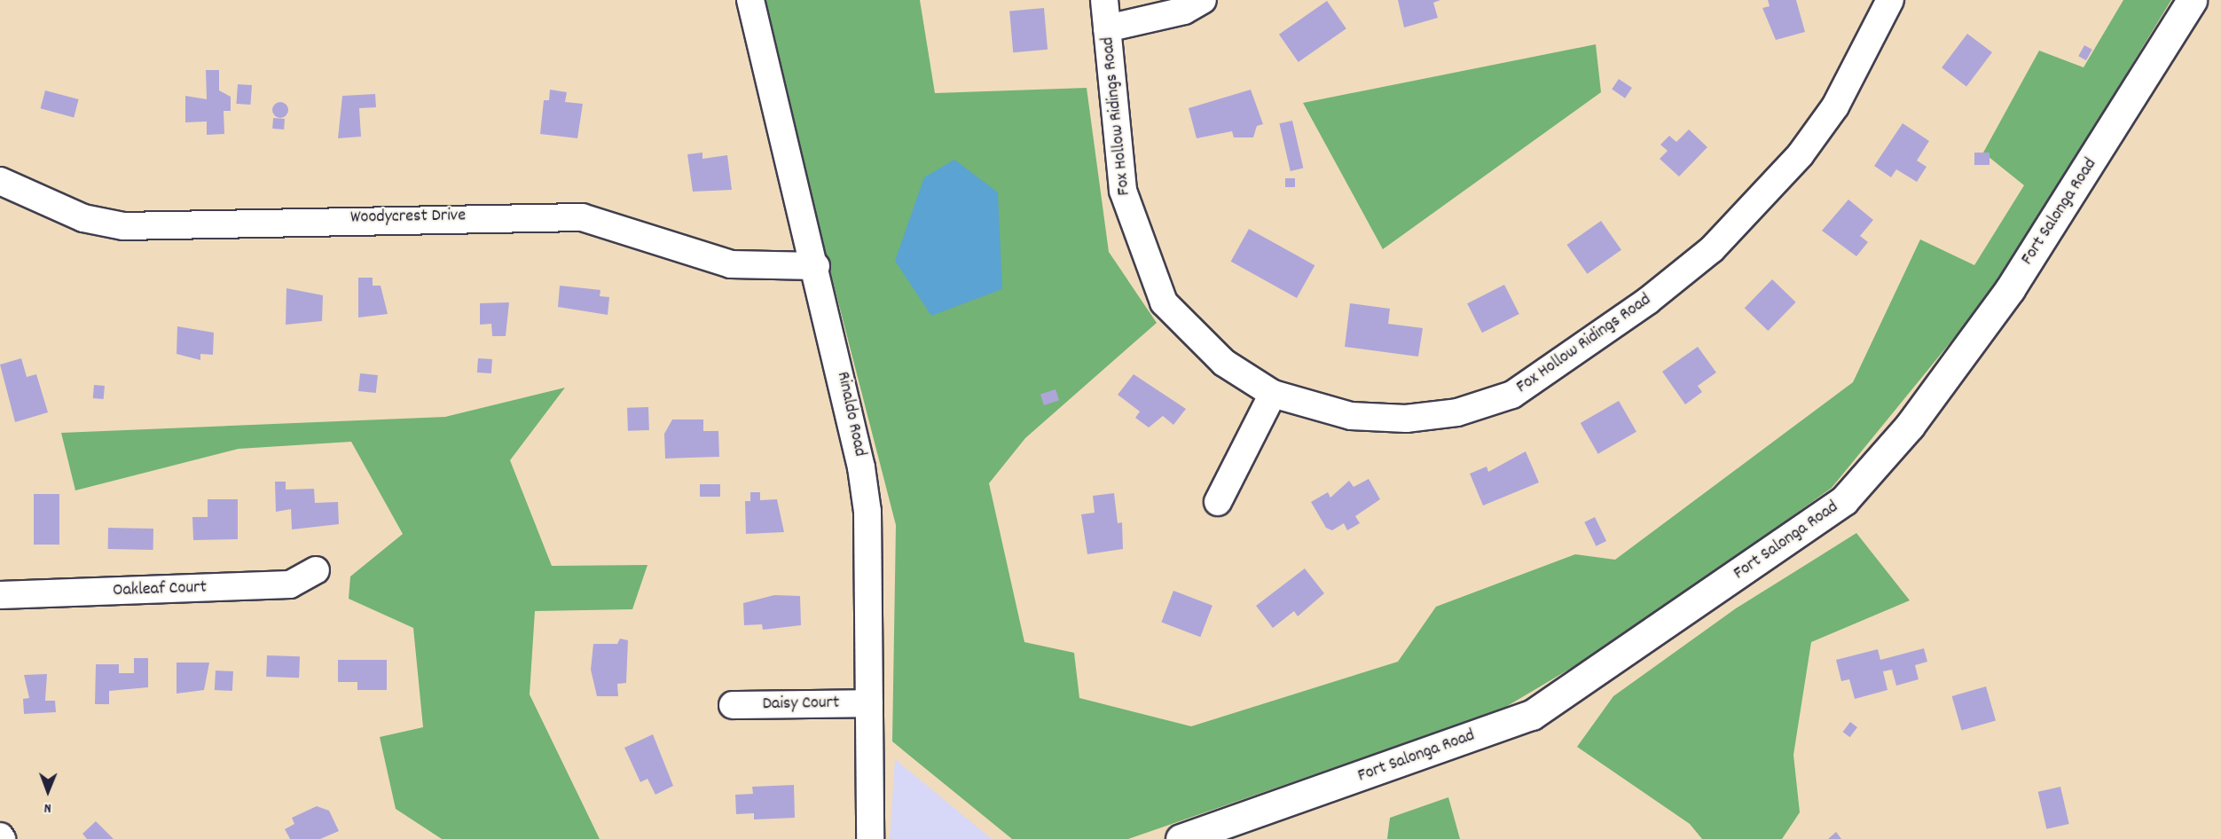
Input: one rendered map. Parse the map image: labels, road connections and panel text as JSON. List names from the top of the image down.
{
  "streets": {
    "main road": ["Fort Salonga Road"],
    "street": [
      "Fox Hollow Ridings Road",
      "Woodycrest Drive",
      "Rinaldo Road",
      "Oakleaf Court",
      "Daisy Court"
    ]
  },
  "crossings": [
    ["Woodycrest Drive", "Rinaldo Road"],
    ["Rinaldo Road", "Daisy Court"]
  ],
  "north": "bottom"
}
